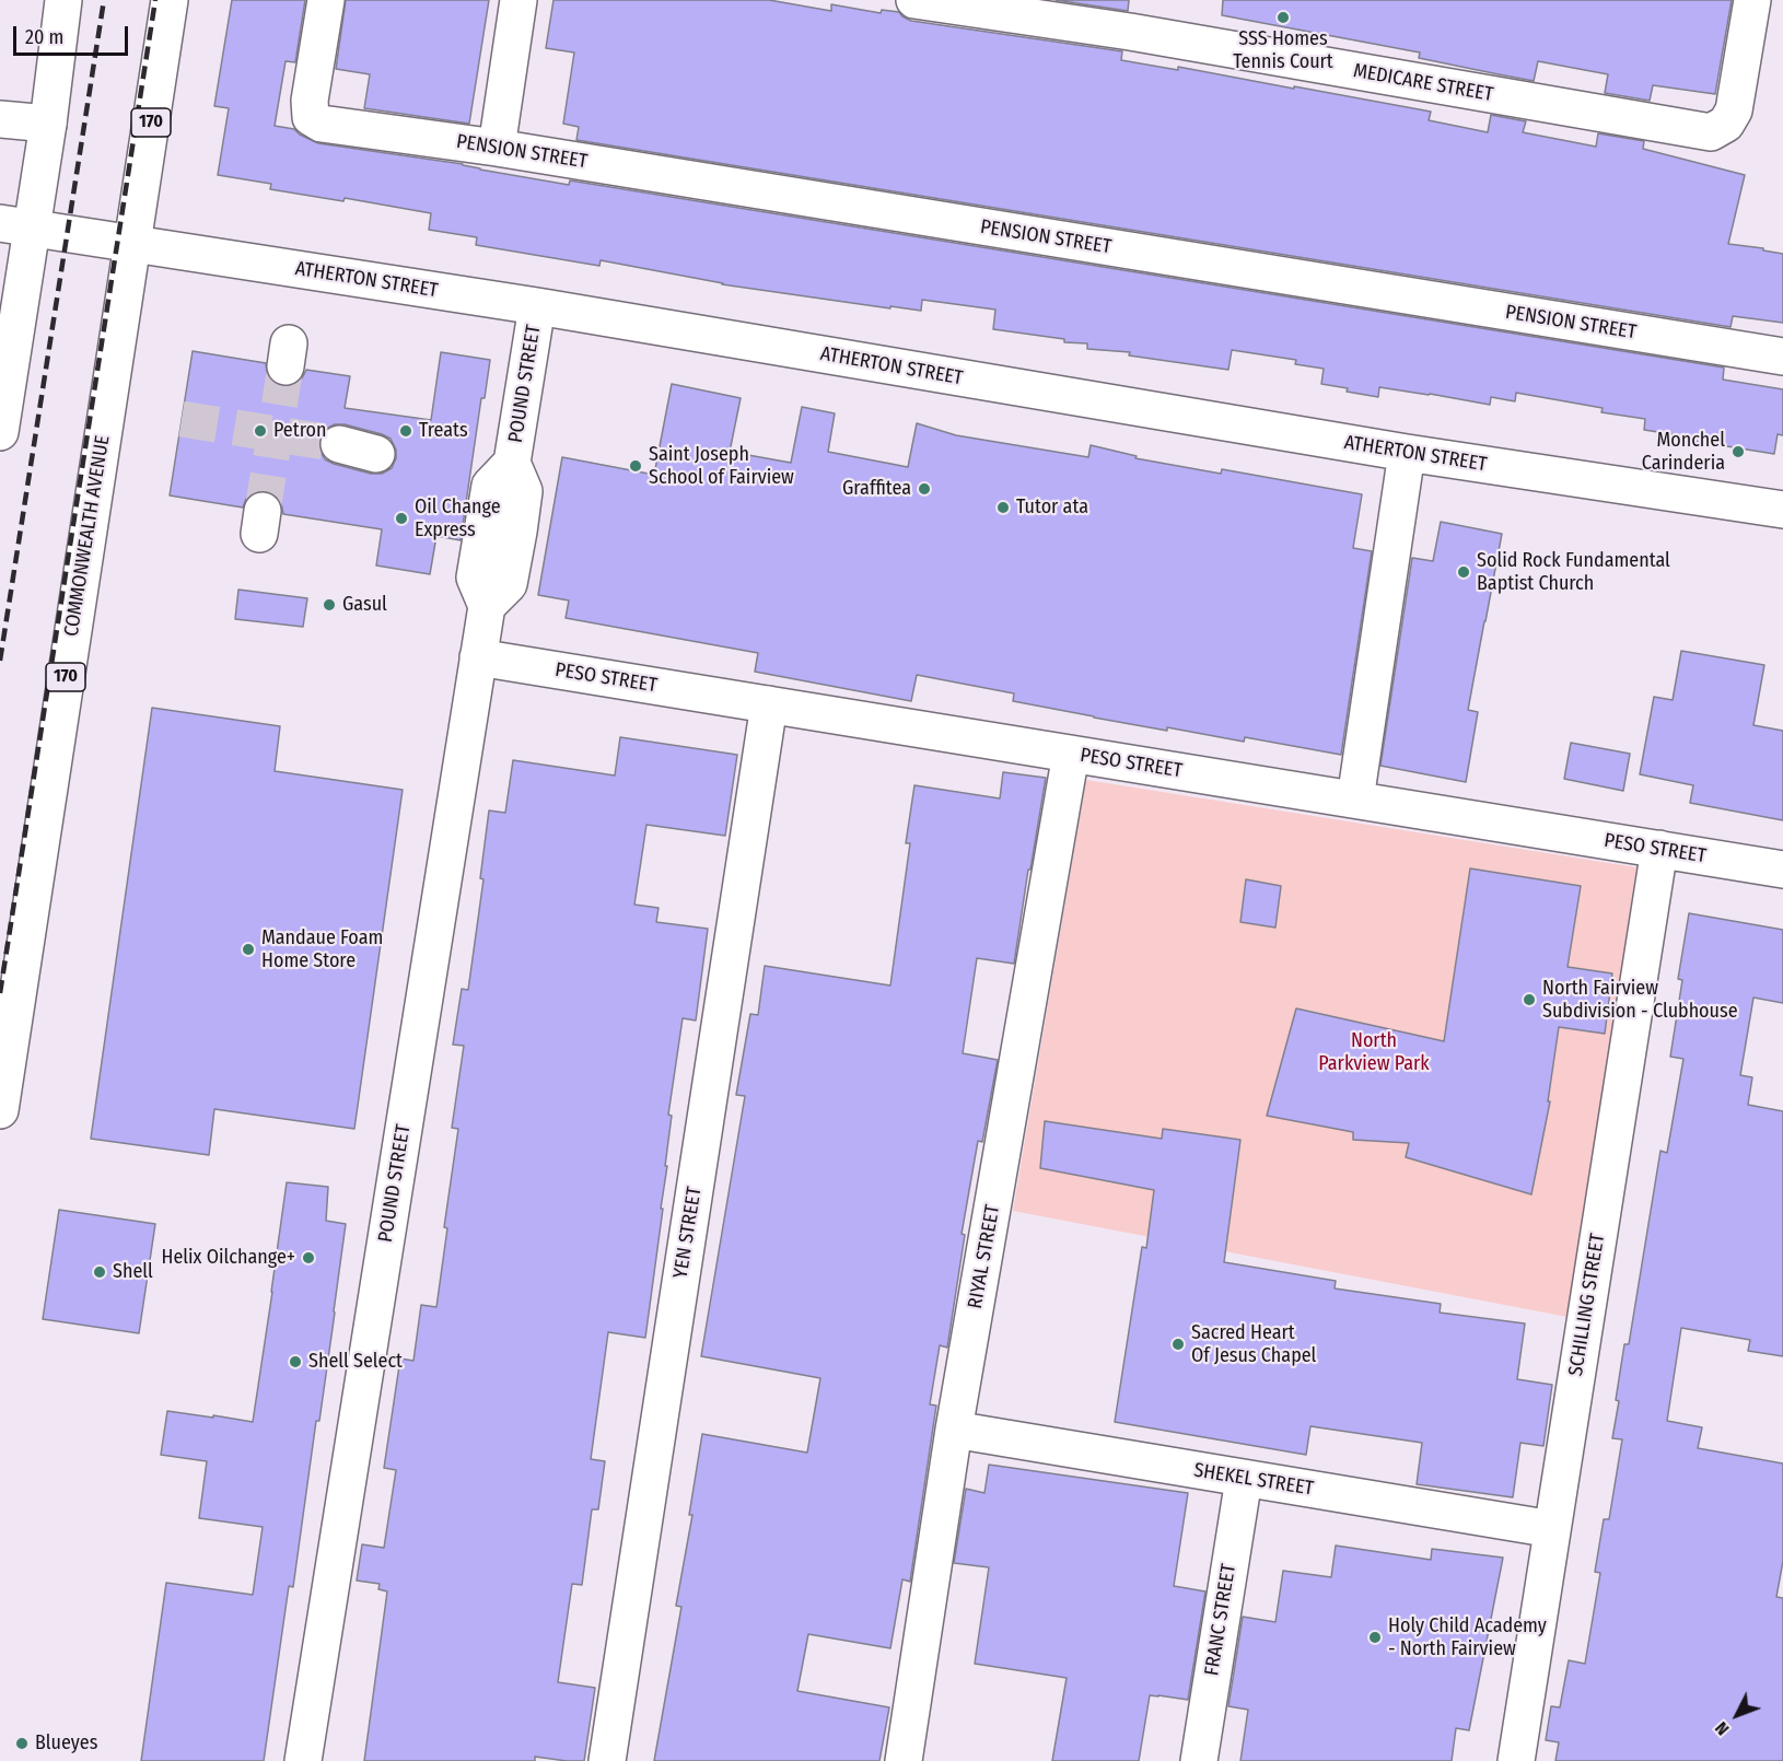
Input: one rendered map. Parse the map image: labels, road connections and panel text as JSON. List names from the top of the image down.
{
  "streets": {
    "street": [
      "MEDICARE STREET",
      "170",
      "PENSION STREET",
      "ATHERTON STREET",
      "POUND STREET",
      "COMMONWEALTH AVENUE",
      "PESO STREET",
      "YEN STREET",
      "RIYAL STREET",
      "SCHILLING STREET",
      "SHEKEL STREET",
      "FRANC STREET"
    ]
  },
  "crossings": [
    ["ATHERTON STREET", "POUND STREET"],
    ["ATHERTON STREET", "COMMONWEALTH AVENUE"],
    ["POUND STREET", "PESO STREET"],
    ["PESO STREET", "YEN STREET"],
    ["PESO STREET", "RIYAL STREET"],
    ["PESO STREET", "SCHILLING STREET"],
    ["RIYAL STREET", "SHEKEL STREET"],
    ["SCHILLING STREET", "SHEKEL STREET"],
    ["SHEKEL STREET", "FRANC STREET"]
  ],
  "parks": ["North Parkview Park"],
  "places": [
    "SSS Homes Tennis Court",
    "Petron",
    "Treats",
    "Monchel Carinderia",
    "Saint Joseph School of Fairview",
    "Graffitea",
    "Tutor ata",
    "Oil Change Express",
    "Solid Rock Fundamental Baptist Church",
    "Gasul",
    "Mandaue Foam Home Store",
    "North Fairview Subdivision - Clubhouse",
    "Helix Oilchange+",
    "Shell",
    "Sacred Heart Of Jesus Chapel",
    "Shell Select",
    "Holy Child Academy - North Fairview",
    "Blueyes"
  ],
  "scale_bar": "20 m",
  "north": "bottom left"
}
